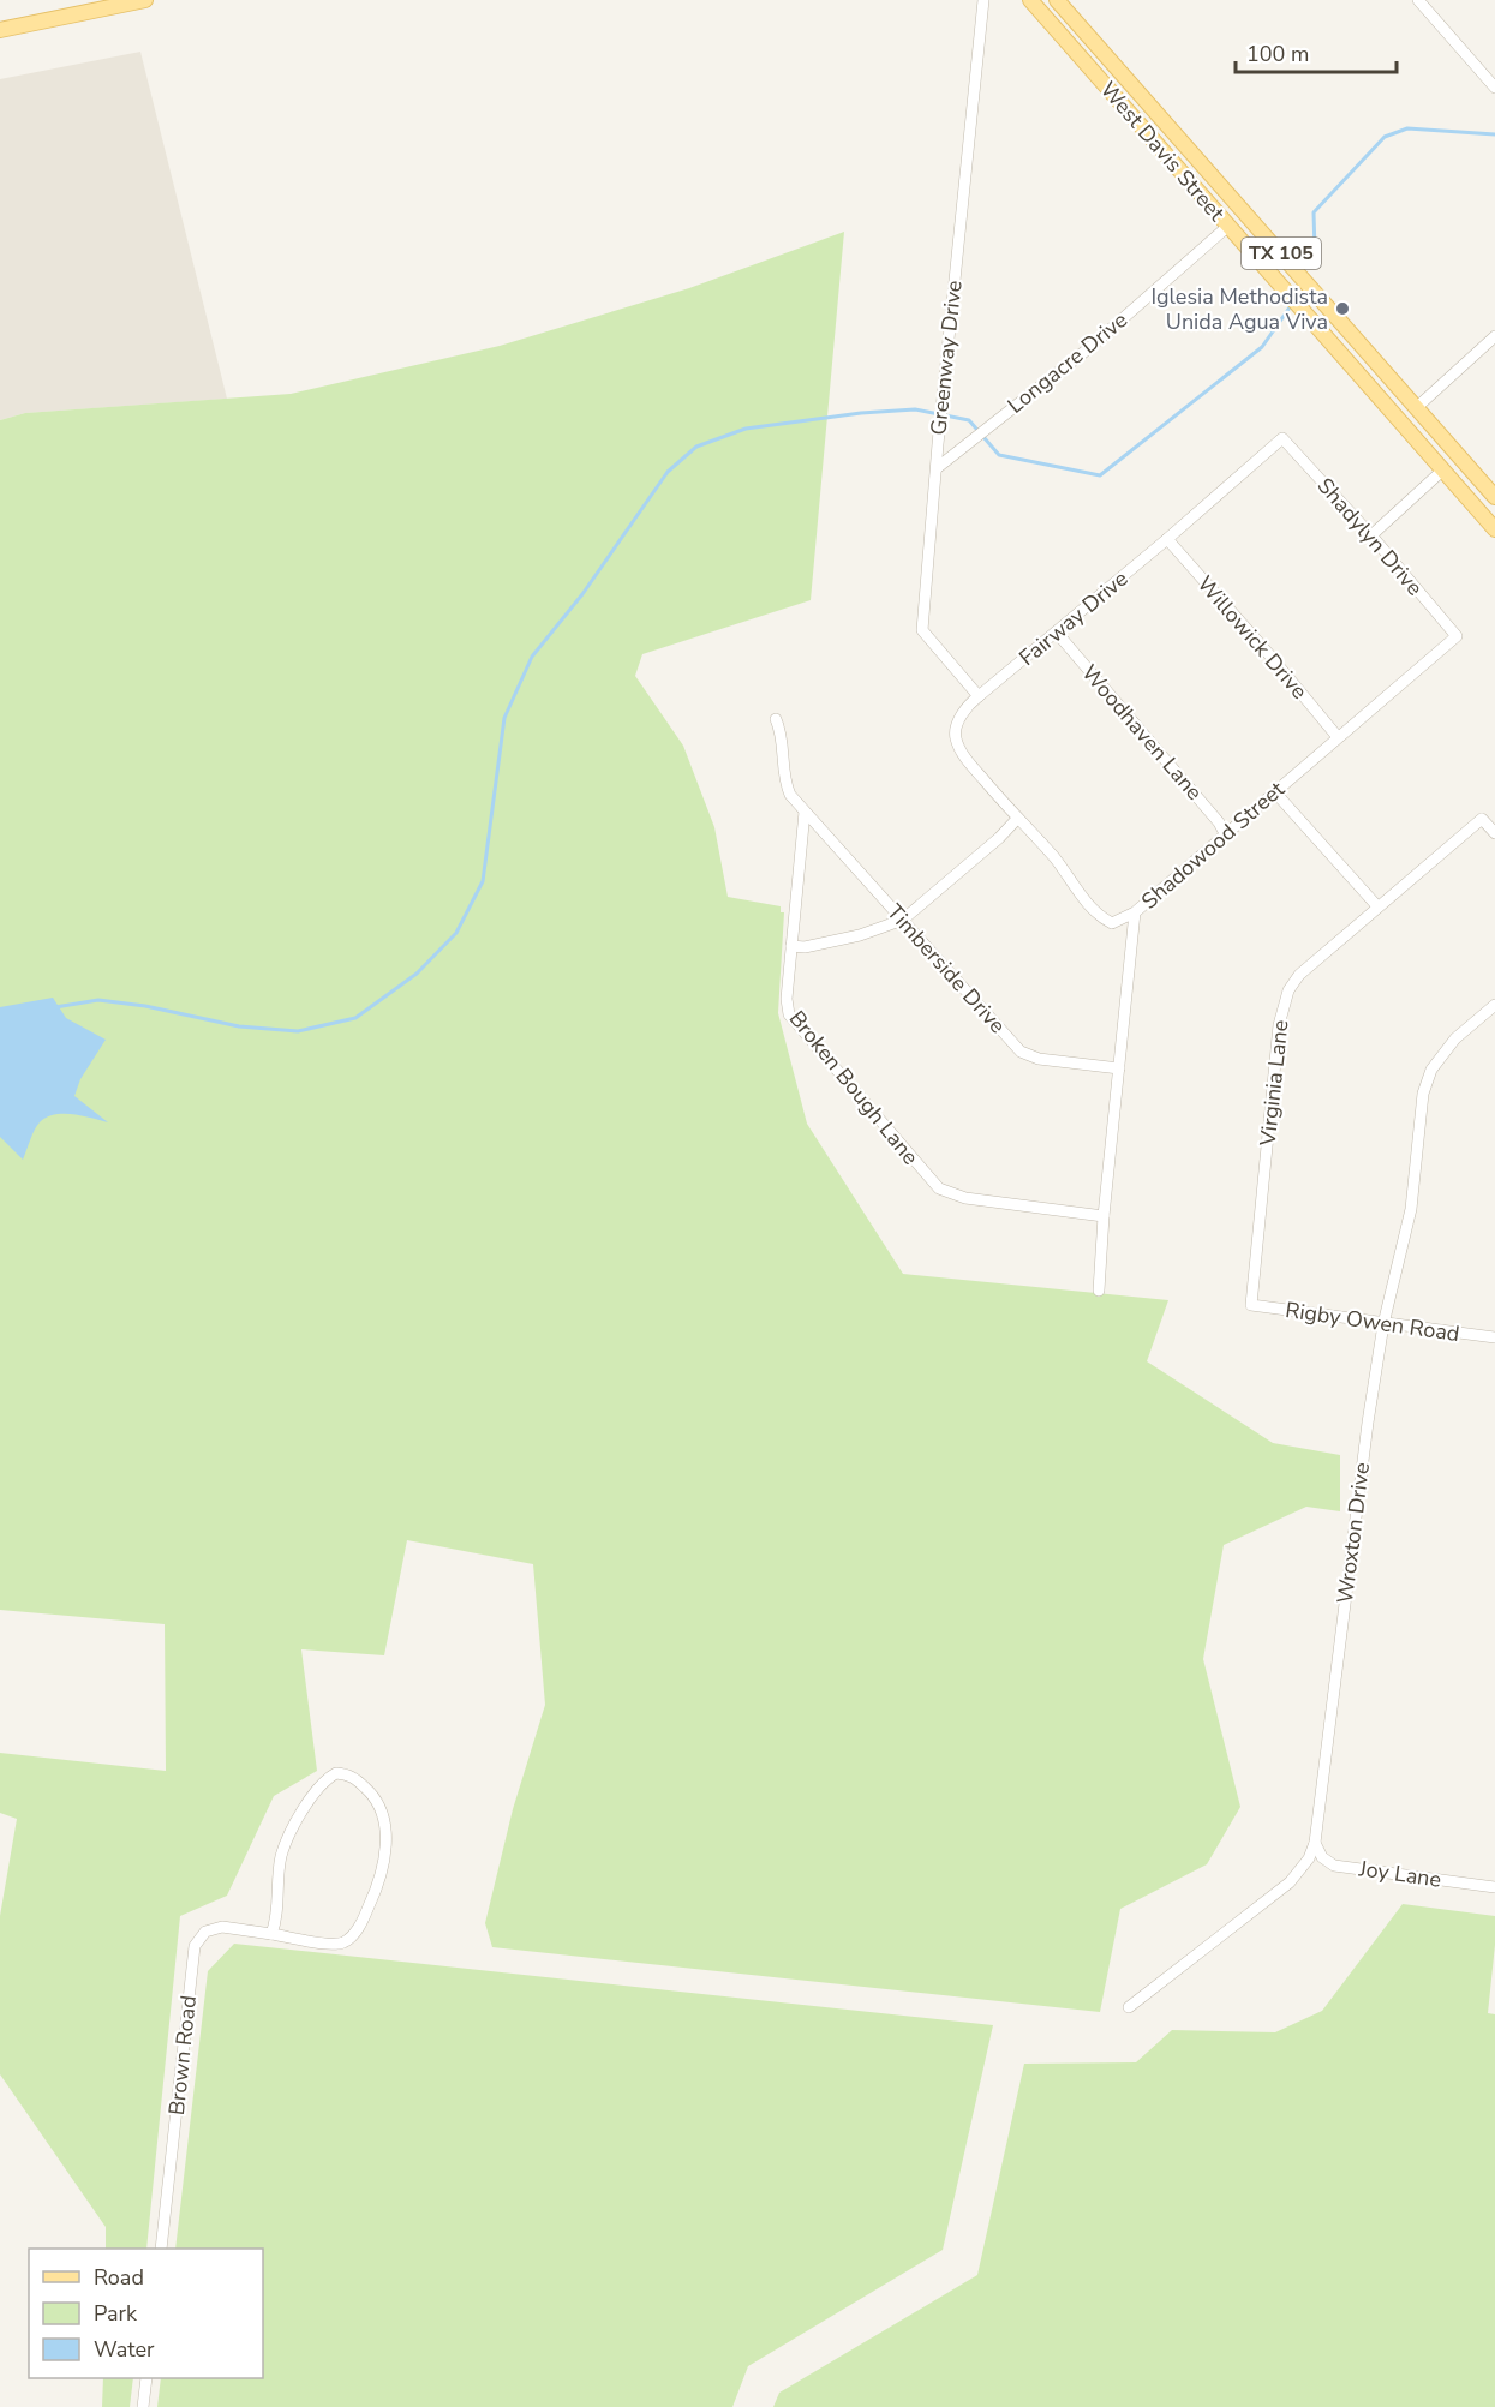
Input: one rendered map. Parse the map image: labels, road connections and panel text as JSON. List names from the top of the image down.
{
  "streets": {
    "main road": ["West Davis Street", "TX 105"],
    "street": [
      "Greenway Drive",
      "Longacre Drive",
      "Shadylyn Drive",
      "Fairway Drive",
      "Willowick Drive",
      "Woodhaven Lane",
      "Shadowood Street",
      "Timberside Drive",
      "Virginia Lane",
      "Broken Bough Lane",
      "Rigby Owen Road",
      "Wroxton Drive",
      "Joy Lane",
      "Brown Road"
    ]
  },
  "crossings": [
    ["West Davis Street", "Longacre Drive"],
    ["Greenway Drive", "Longacre Drive"],
    ["Greenway Drive", "Fairway Drive"],
    ["Shadylyn Drive", "Fairway Drive"],
    ["Shadylyn Drive", "Shadowood Street"],
    ["Fairway Drive", "Willowick Drive"],
    ["Fairway Drive", "Woodhaven Lane"],
    ["Willowick Drive", "Shadowood Street"],
    ["Woodhaven Lane", "Shadowood Street"],
    ["Shadowood Street", "Timberside Drive"],
    ["Shadowood Street", "Broken Bough Lane"],
    ["Timberside Drive", "Broken Bough Lane"],
    ["Virginia Lane", "Rigby Owen Road"],
    ["Rigby Owen Road", "Wroxton Drive"],
    ["Wroxton Drive", "Joy Lane"]
  ],
  "places": ["Iglesia Methodista Unida Agua Viva"],
  "legend": ["Road", "Park", "Water"],
  "scale_bar": "100 m"
}
